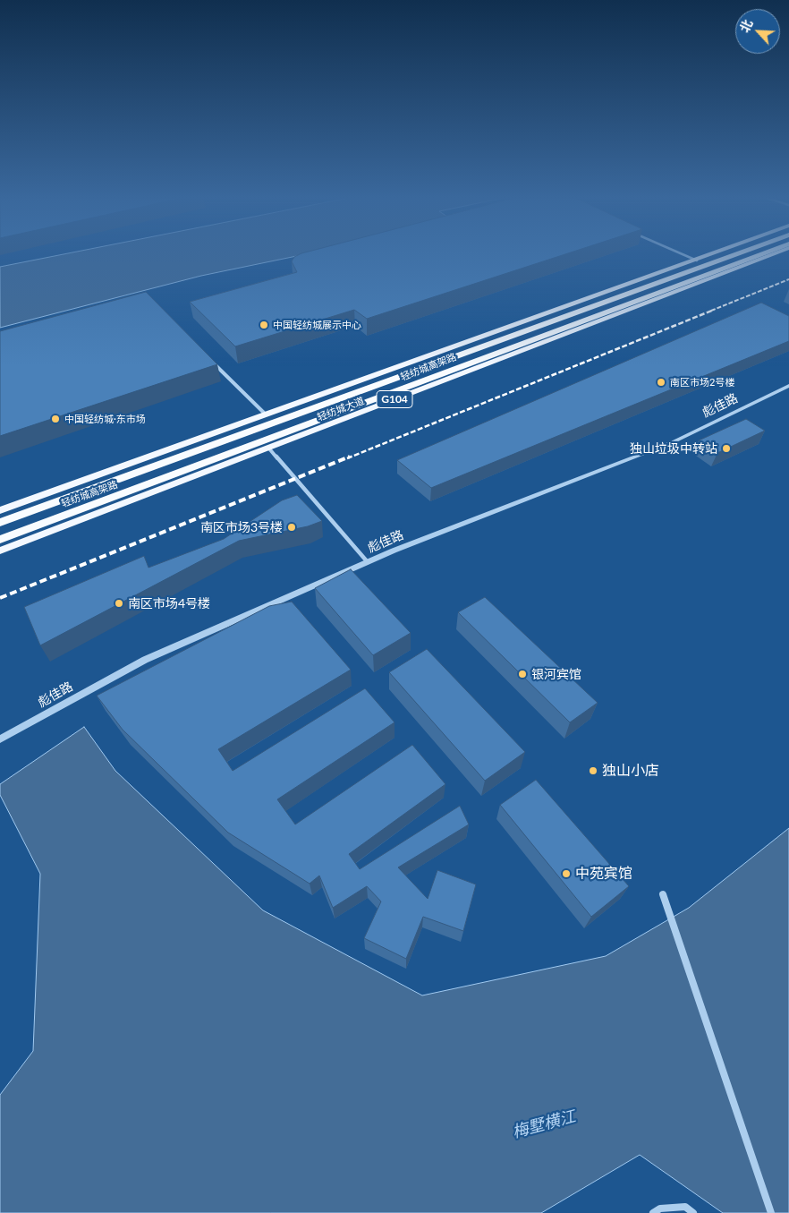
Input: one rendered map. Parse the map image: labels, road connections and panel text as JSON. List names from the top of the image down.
{
  "streets": {
    "highway": ["轻纺城高架路"],
    "main road": ["G104", "轻纺城大道"],
    "street": ["彪佳路"]
  },
  "water": ["梅墅横江"],
  "places": [
    "中国轻纺城展示中心",
    "南区市场2号楼",
    "中国轻纺城·东市场",
    "独山垃圾中转站",
    "南区市场3号楼",
    "南区市场4号楼",
    "银河宾馆",
    "独山小店",
    "中苑宾馆"
  ],
  "north": "top left"
}
